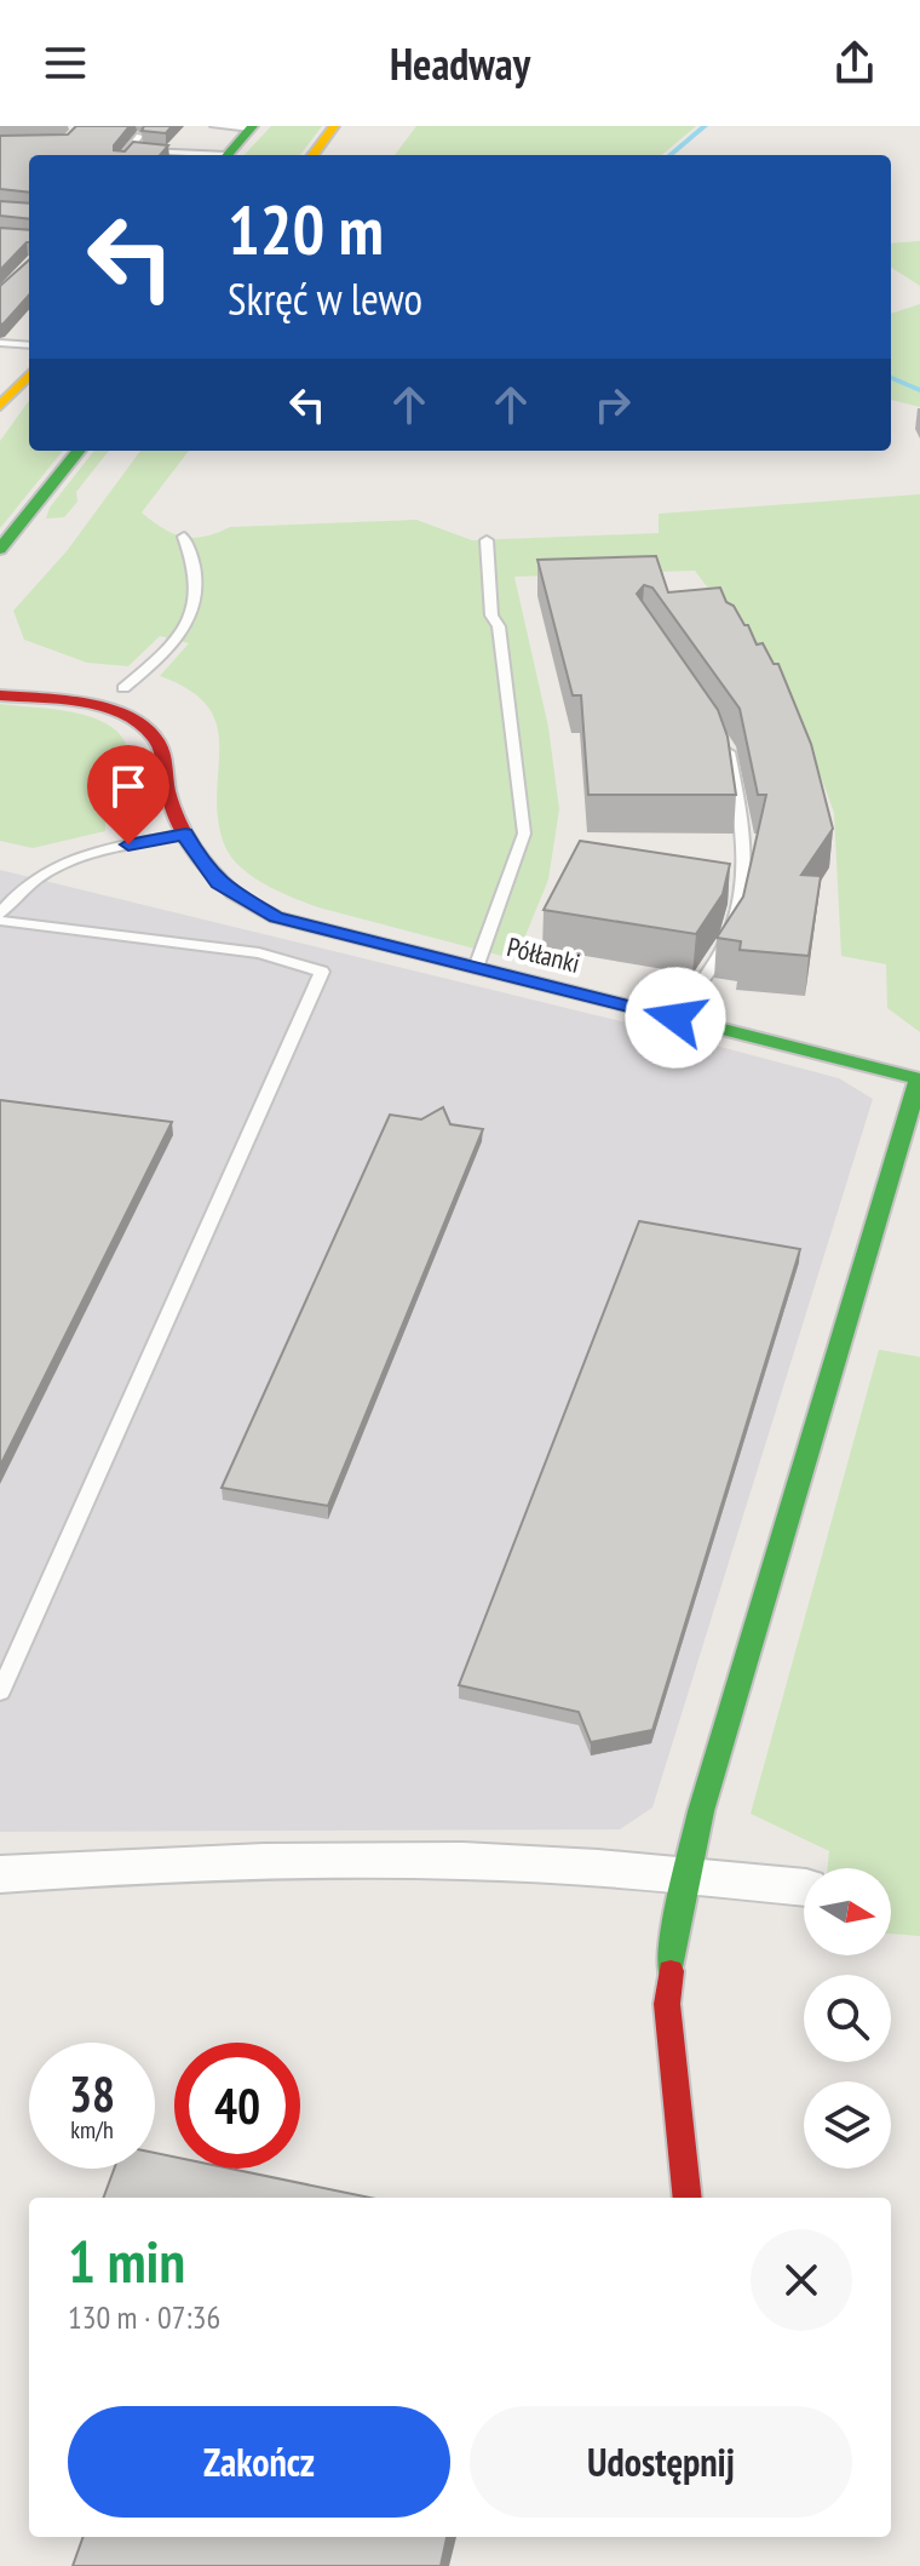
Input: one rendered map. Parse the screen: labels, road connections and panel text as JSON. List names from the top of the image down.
{
  "streets": {
    "street": ["Półłanki"]
  },
  "north": "right",
  "page": {
    "header": "Headway",
    "turn": ["120 m", "Skręć w lewo"],
    "speed": "38 km/h",
    "limit": "40",
    "heading": ["1 min", "130 m · 07:36"],
    "buttons": ["Zakończ", "Udostępnij"]
  }
}
